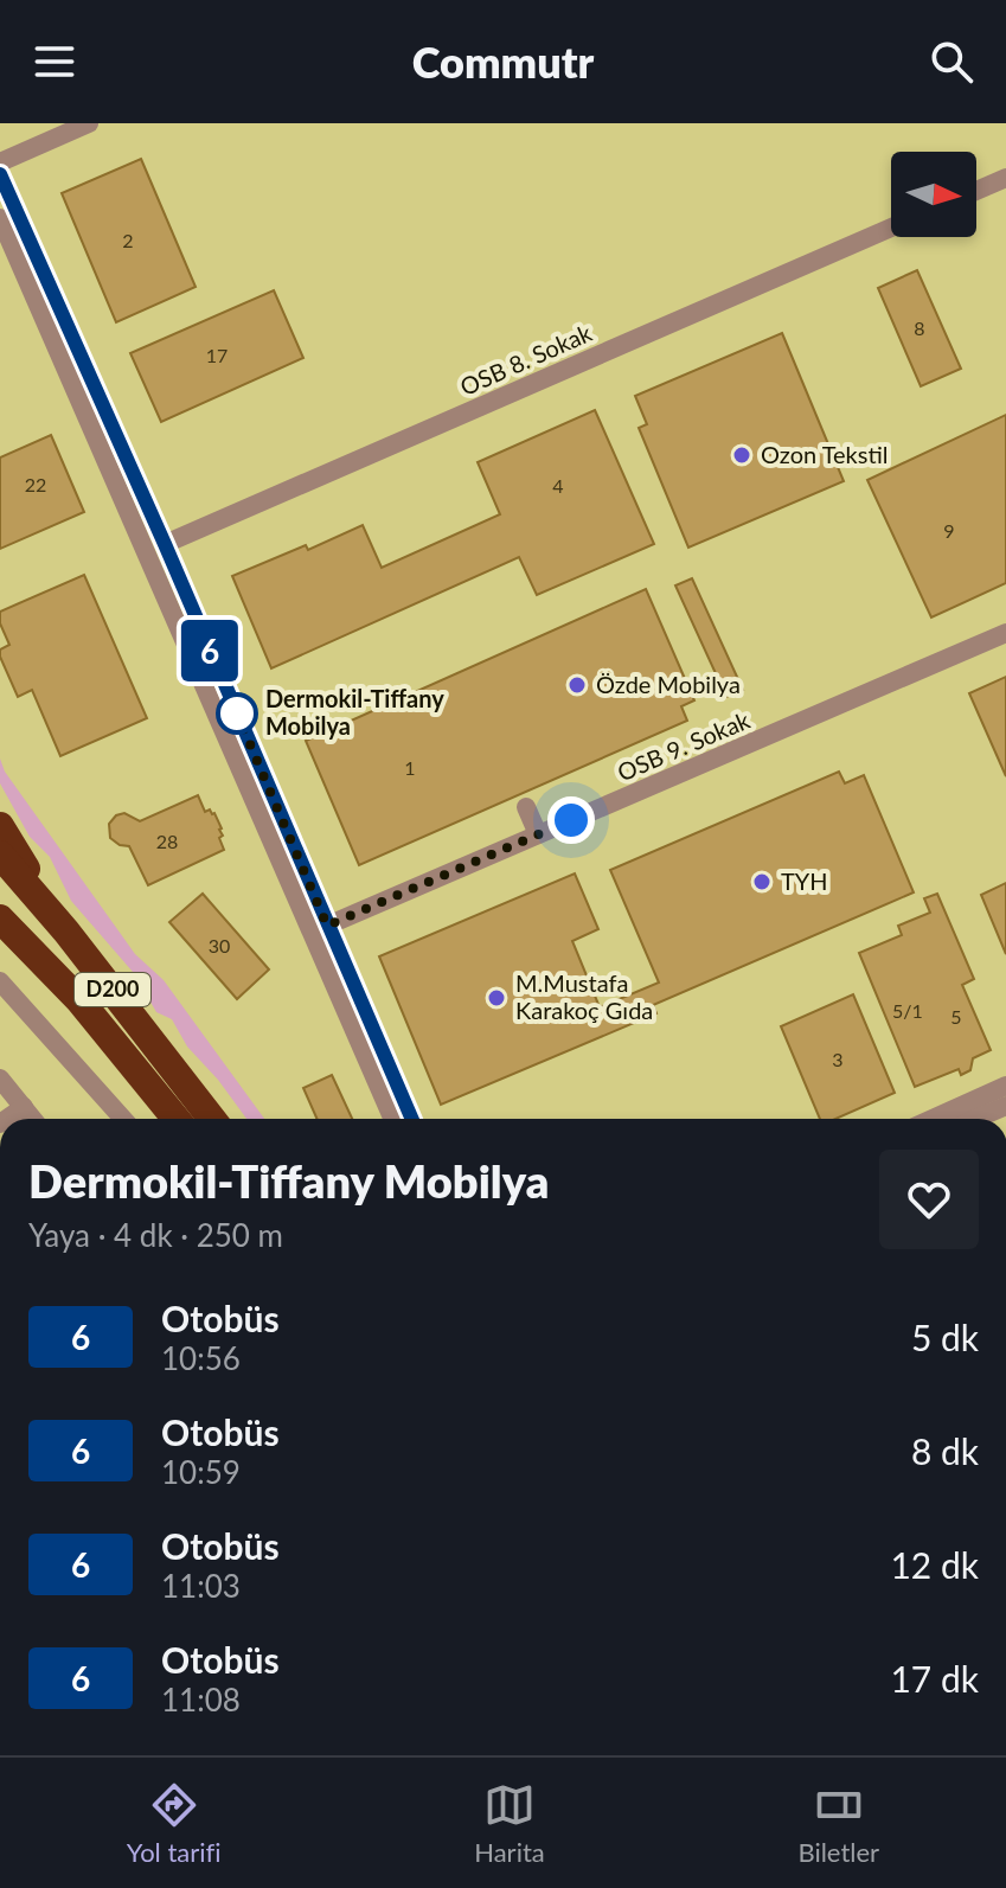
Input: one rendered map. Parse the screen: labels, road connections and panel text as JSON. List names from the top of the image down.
{
  "streets": {
    "highway": ["D200"],
    "street": ["OSB 8. Sokak", "OSB 9. Sokak"]
  },
  "places": [
    "Ozon Tekstil",
    "Özde Mobilya",
    "Dermokil-Tiffany Mobilya",
    "TYH",
    "M.Mustafa Karakoç Gıda"
  ],
  "lines": ["bus line 6"],
  "house_numbers": [
    "2",
    "8",
    "17",
    "22",
    "4",
    "9",
    "1",
    "28",
    "30",
    "5/1",
    "5",
    "3"
  ],
  "north": "right",
  "page": {
    "header": "Commutr",
    "on_map": "6",
    "heading": ["Dermokil-Tiffany Mobilya", "Yaya · 4 dk · 250 m"],
    "list": [
      {
        "mark": "6",
        "name": "Otobüs",
        "note": "10:56",
        "value": "5 dk"
      },
      {
        "mark": "6",
        "name": "Otobüs",
        "note": "10:59",
        "value": "8 dk"
      },
      {
        "mark": "6",
        "name": "Otobüs",
        "note": "11:03",
        "value": "12 dk"
      },
      {
        "mark": "6",
        "name": "Otobüs",
        "note": "11:08",
        "value": "17 dk"
      }
    ],
    "tabs": ["Yol tarifi", "Harita", "Biletler"]
  }
}
